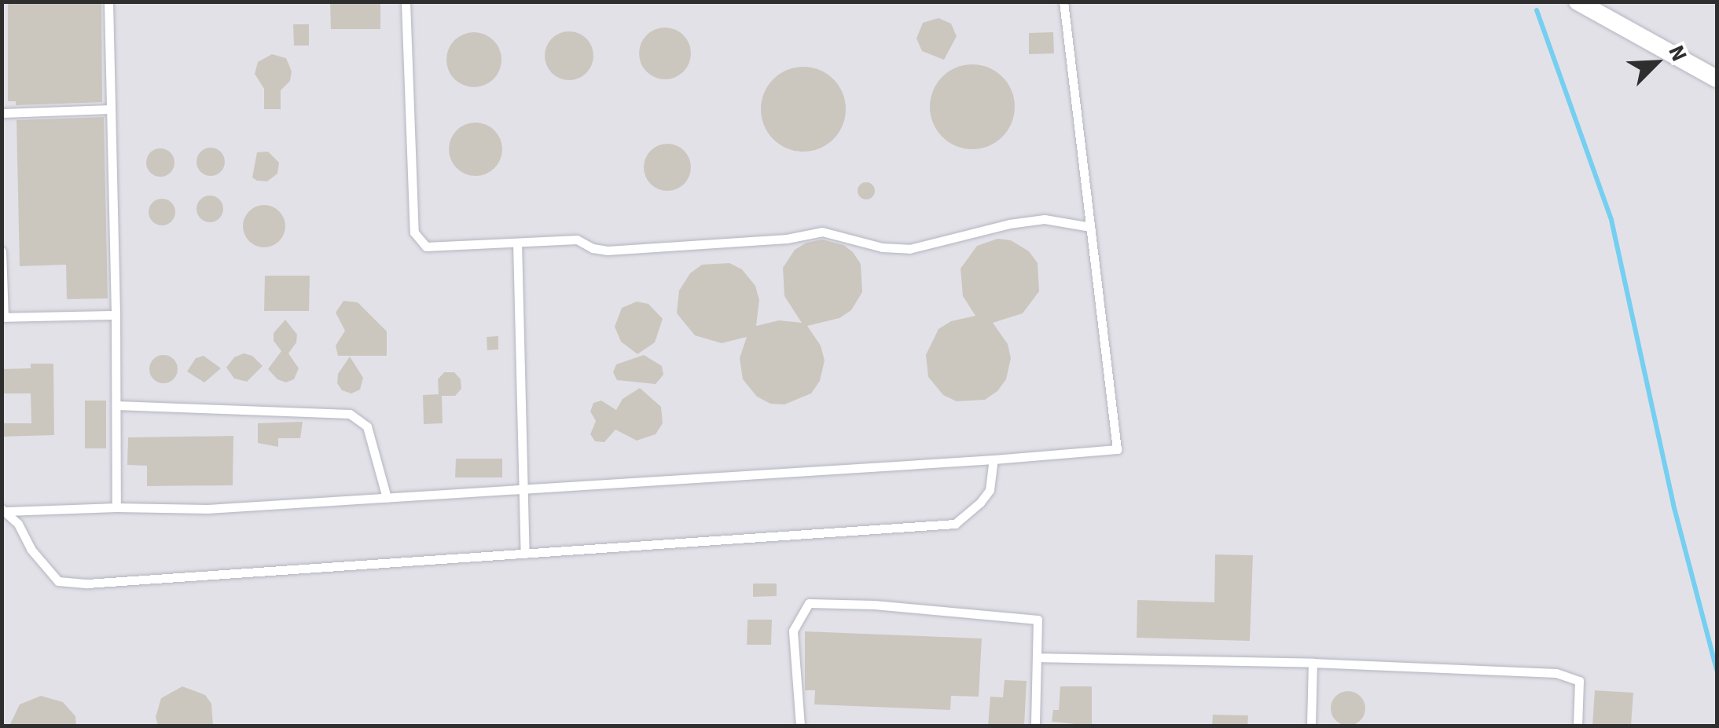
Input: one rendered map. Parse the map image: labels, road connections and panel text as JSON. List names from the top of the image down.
{
  "north": "top right"
}
